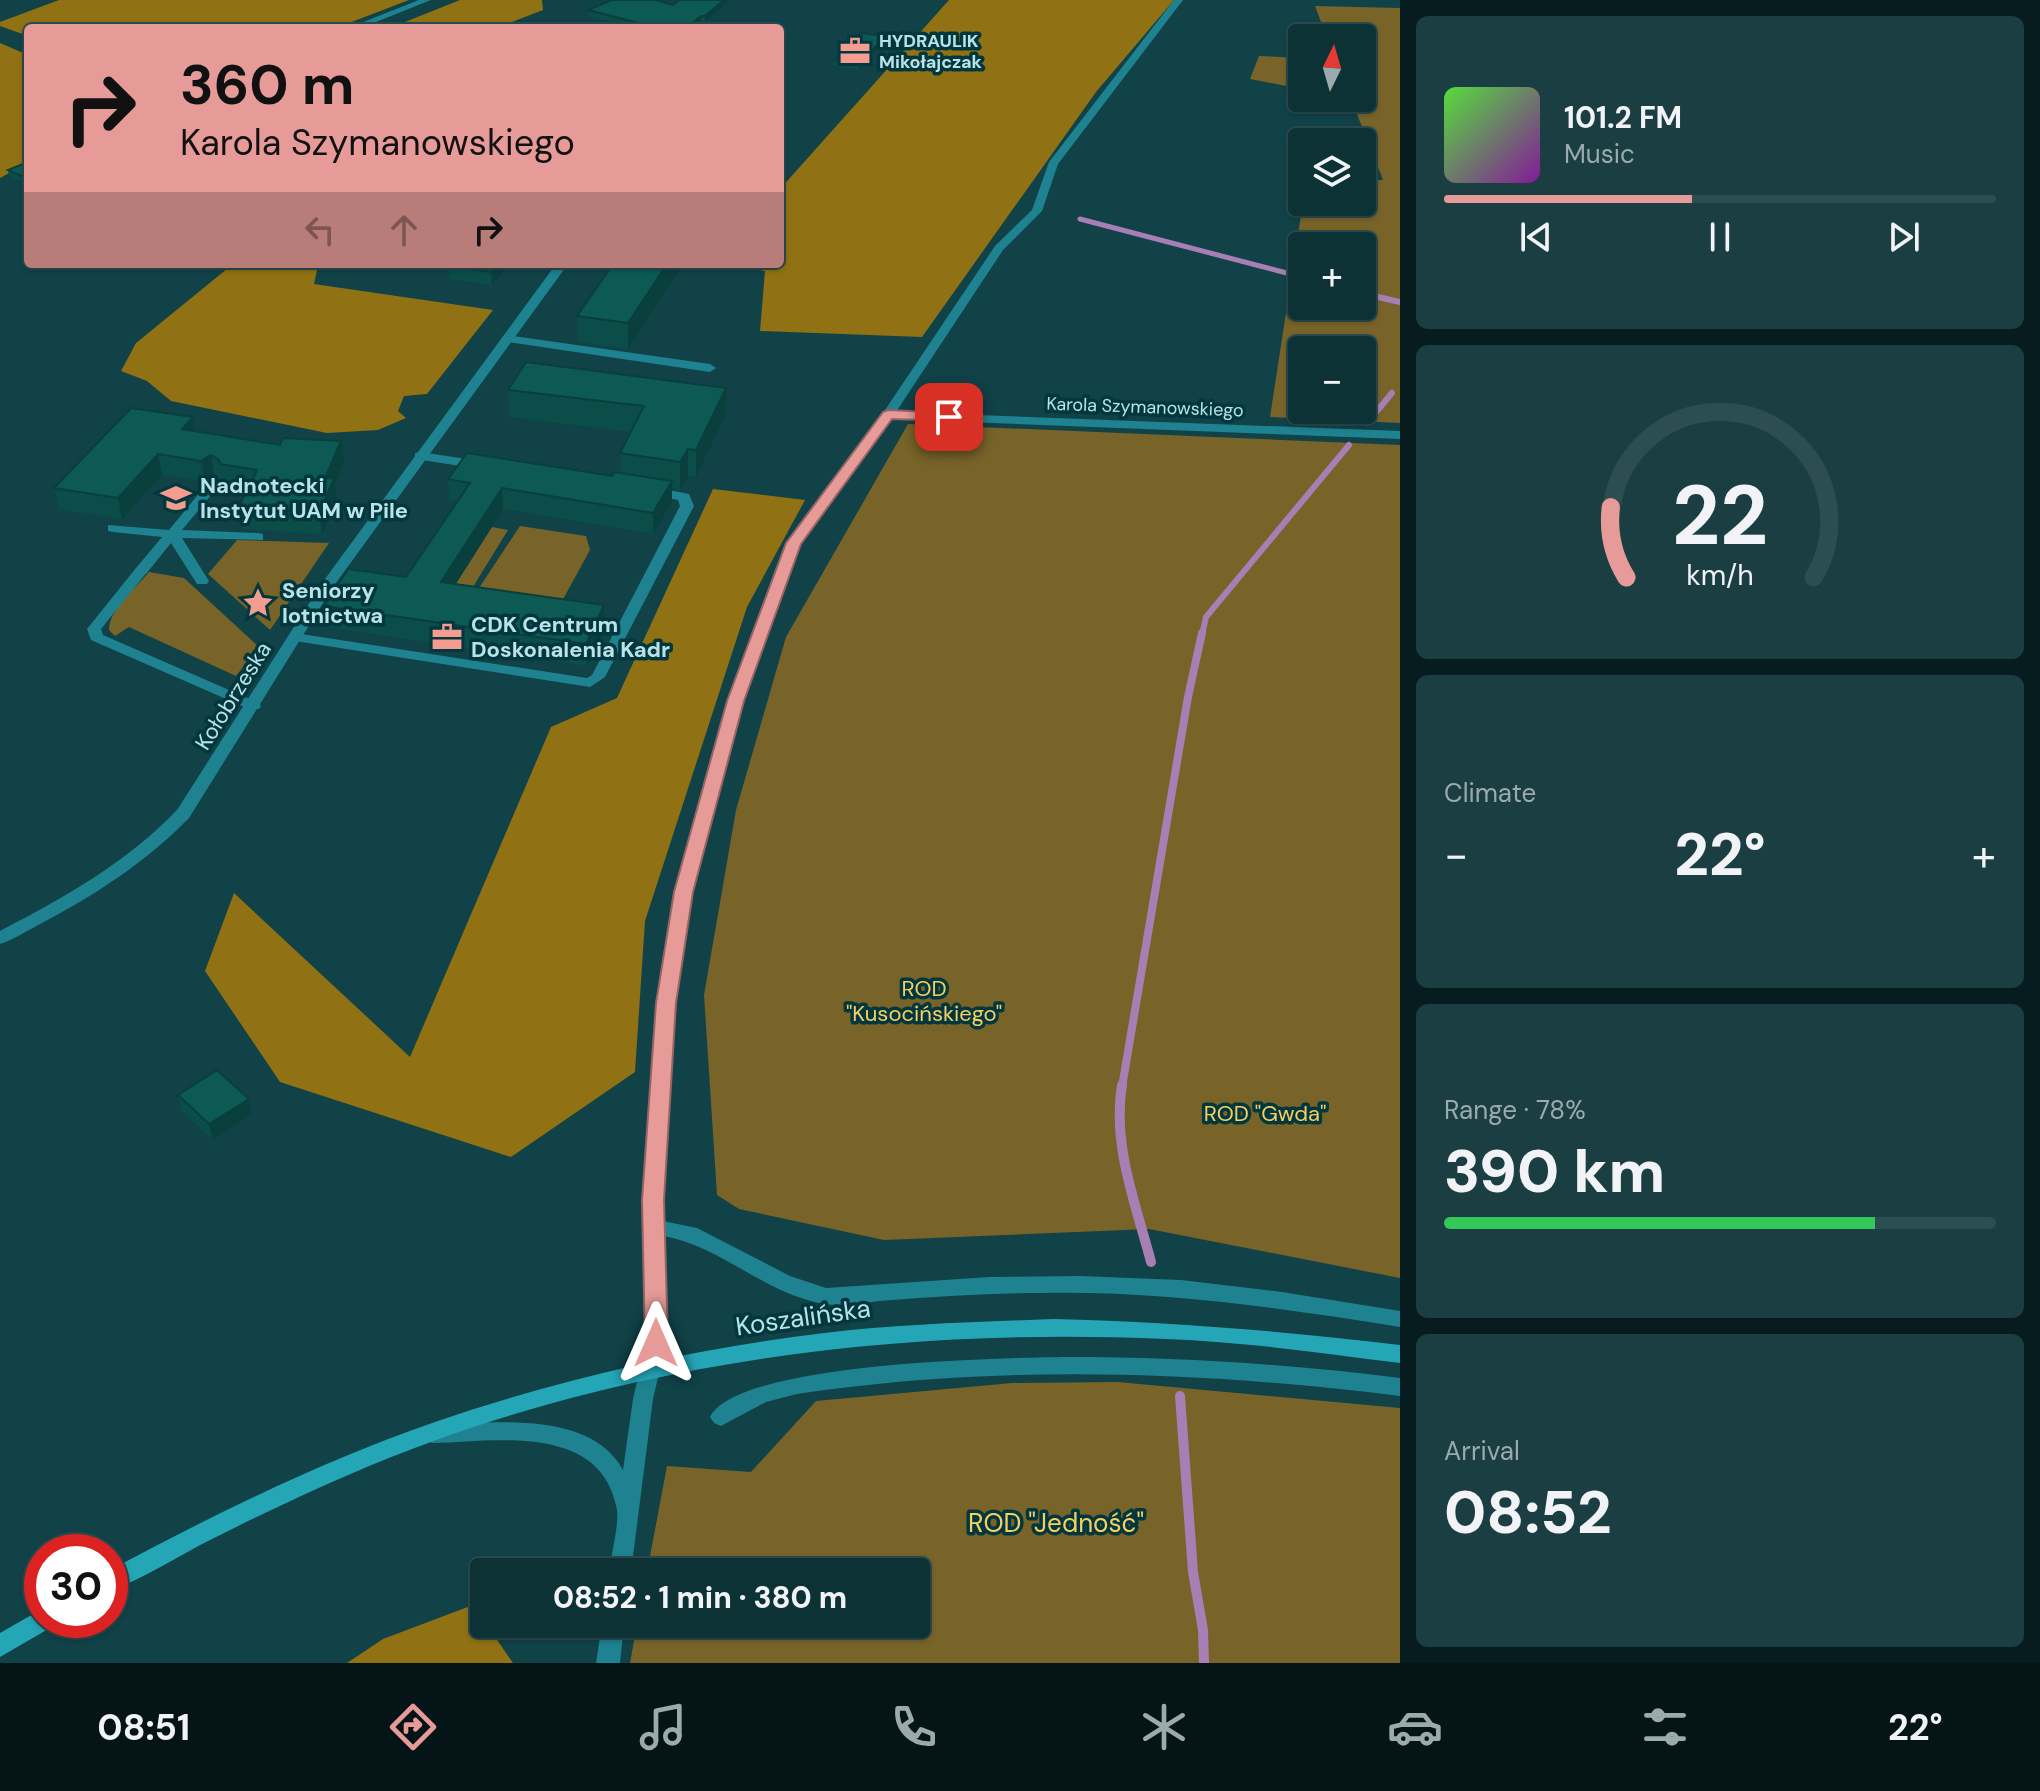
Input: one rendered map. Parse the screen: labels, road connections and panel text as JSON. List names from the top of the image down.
{
  "streets": {
    "street": ["Karola Szymanowskiego", "Kołobrzeska", "Koszalińska"]
  },
  "parks": ["ROD \"Kusocińskiego\"", "ROD \"Gwda\"", "ROD \"Jedność\""],
  "places": {
    "office": ["HYDRAULIK Mikołajczak", "CDK Centrum Doskonalenia Kadr"],
    "school or university": ["Nadnotecki Instytut UAM w Pile"],
    "place": ["Seniorzy lotnictwa"]
  },
  "north": "top",
  "page": {
    "map_buttons": ["+", "−"],
    "turn": ["360 m", "Karola Szymanowskiego"],
    "song": ["101.2 FM", "Music"],
    "tile": [
      "Climate",
      ["Range · 78%", "390 km"],
      ["Arrival", "08:52"]
    ],
    "heat": ["−", "22°", "+"],
    "limit": "30",
    "trip": "08:52 · 1 min · 380 m",
    "tabs": ["08:51", "22°"],
    "gauge": ["22", "km/h"]
  }
}
